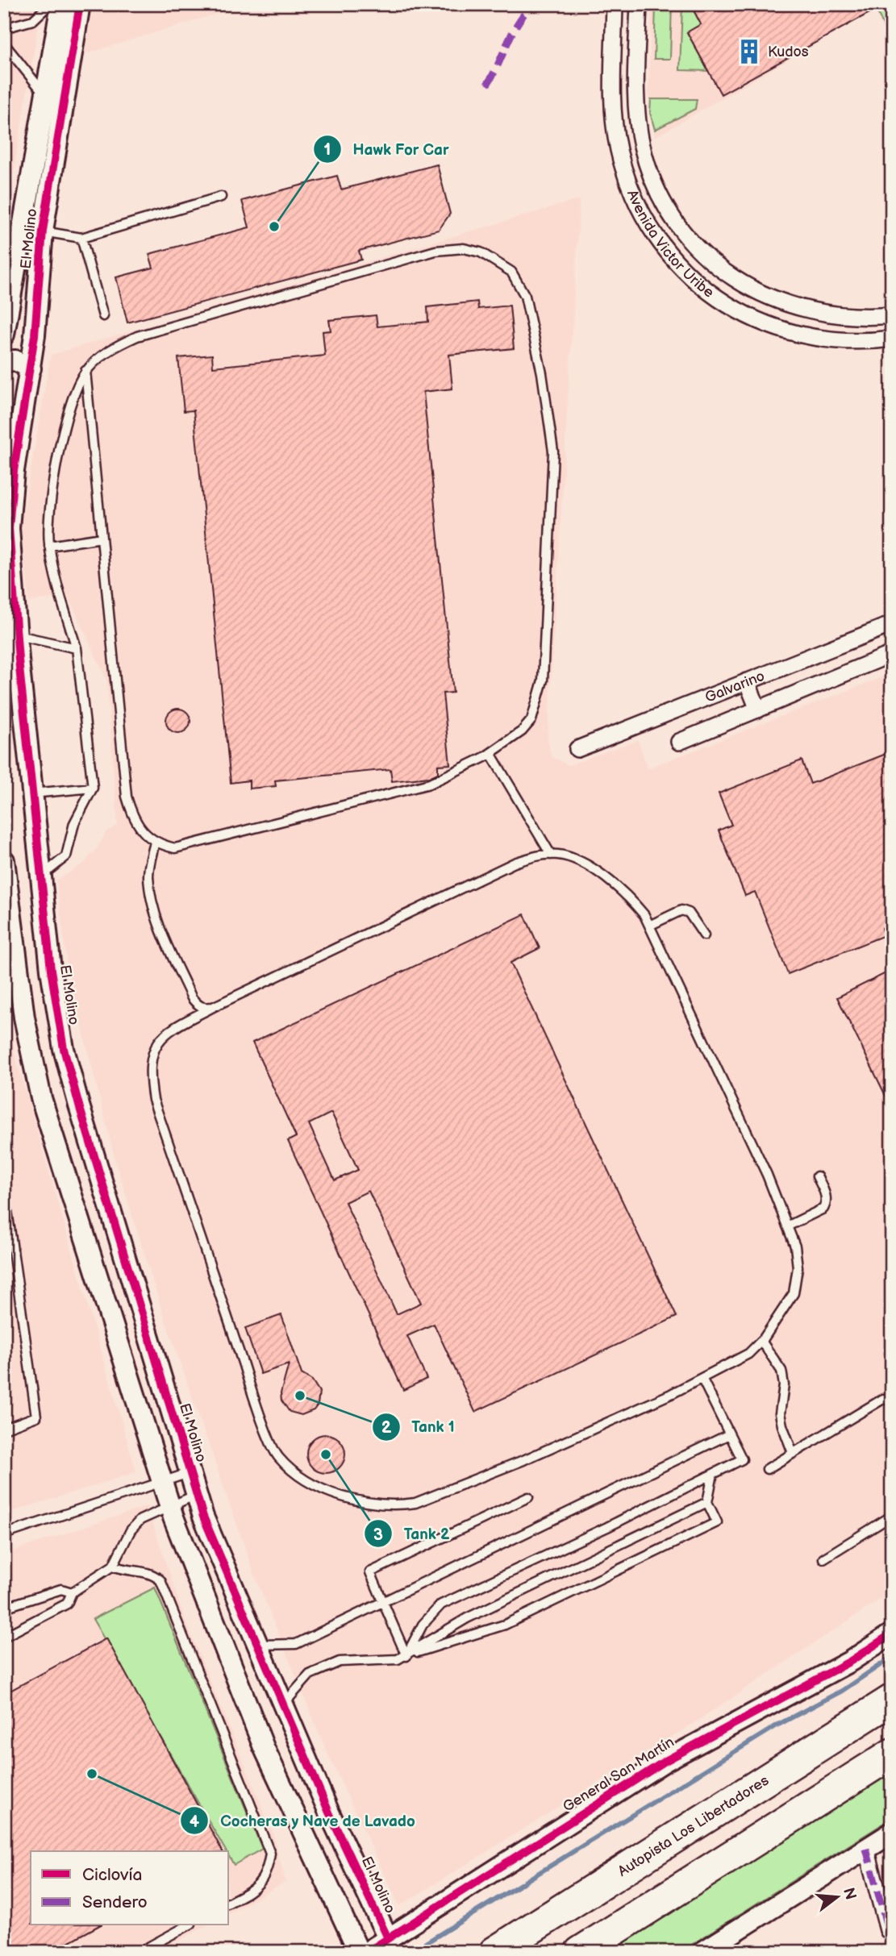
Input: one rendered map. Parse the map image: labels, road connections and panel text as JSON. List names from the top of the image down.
{
  "streets": {
    "highway": ["Autopista Los Libertadores"],
    "street": [
      "El Molino",
      "Avenida Victor Uribe",
      "Galvarino",
      "General San Martín"
    ]
  },
  "crossings": [
    ["El Molino", "General San Martín"]
  ],
  "places": {
    "building": ["Kudos"],
    "other": [
      "Hawk For Car",
      "Tank 1",
      "Tank 2",
      "Cocheras y Nave de Lavado"
    ]
  },
  "legend": ["Ciclovía", "Sendero"],
  "north": "right"
}
